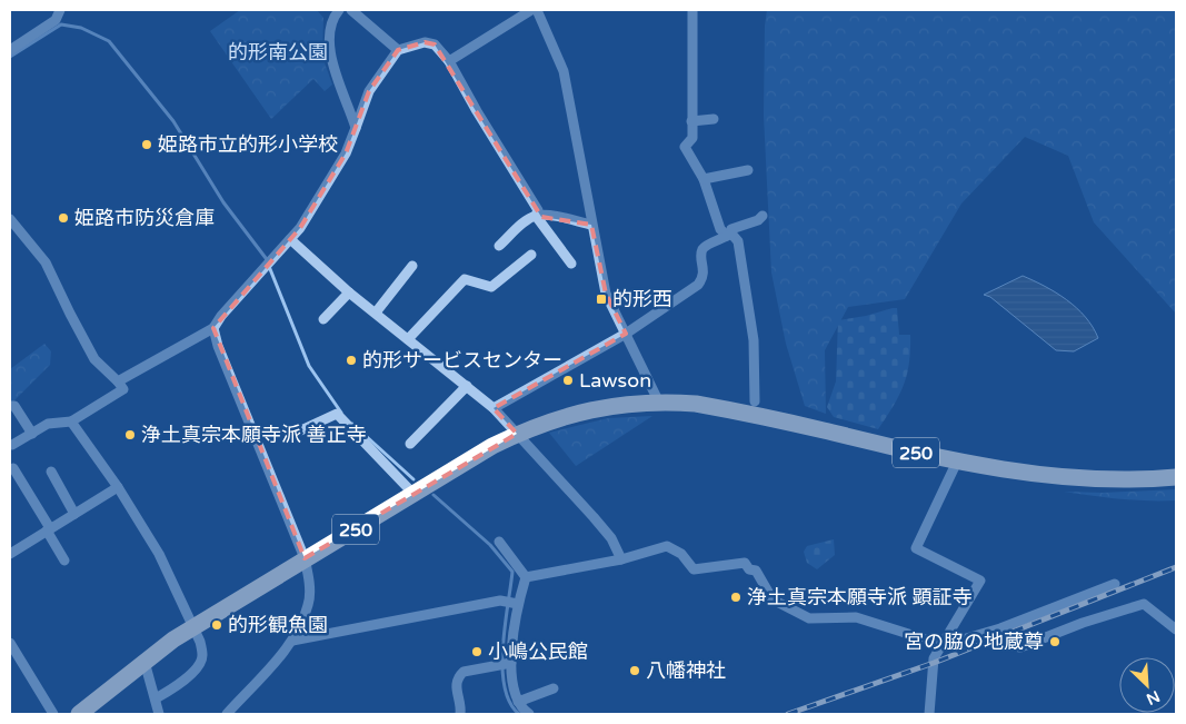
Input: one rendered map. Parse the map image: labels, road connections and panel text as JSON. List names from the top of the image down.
{
  "streets": {
    "highway": ["250"]
  },
  "parks": ["的形南公園"],
  "places": {
    "other": [
      "姫路市立的形小学校",
      "姫路市防災倉庫",
      "的形サービスセンター",
      "Lawson",
      "浄土真宗本願寺派 善正寺",
      "浄土真宗本願寺派 顕証寺",
      "的形観魚園",
      "宮の脇の地蔵尊",
      "小嶋公民館",
      "八幡神社"
    ],
    "transit": ["的形西"]
  },
  "north": "bottom right"
}
